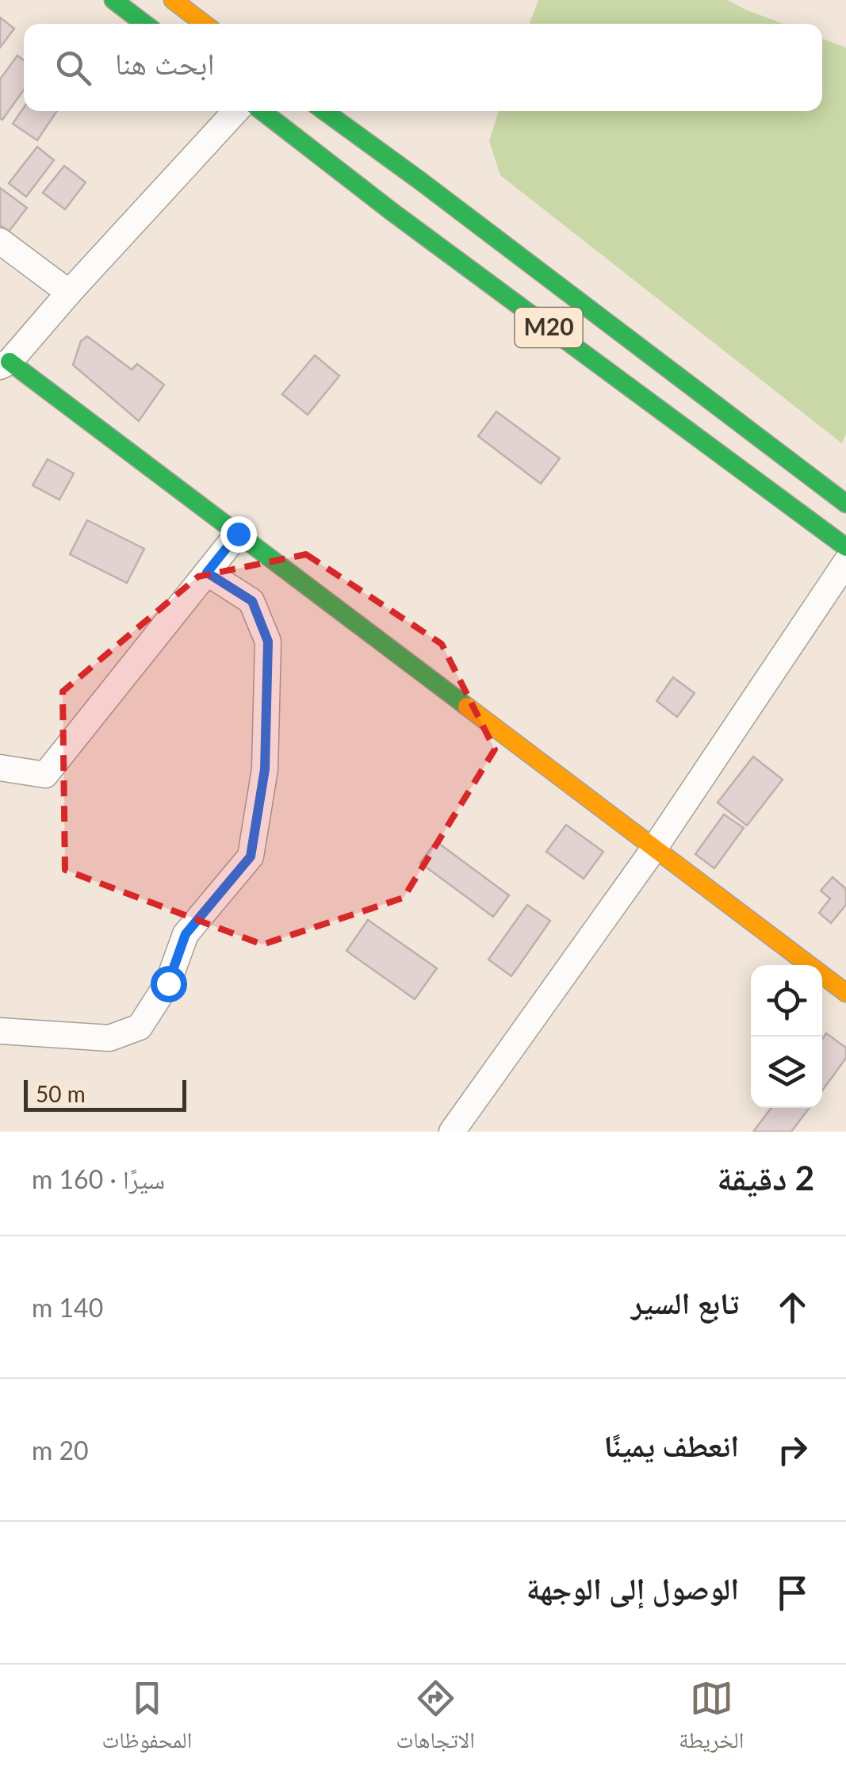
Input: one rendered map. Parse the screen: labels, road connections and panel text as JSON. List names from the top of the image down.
{
  "streets": {
    "main road": ["M20"]
  },
  "scale_bar": "50 m",
  "page": {
    "search": "ابحث هنا",
    "scale": "50 m",
    "heading": ["2 دقيقة", "سيرًا · 160 m"],
    "list": [
      ["تابع السير", "140 m"],
      ["انعطف يمينًا", "20 m"],
      "الوصول إلى الوجهة"
    ],
    "nav": ["الخريطة", "الاتجاهات", "المحفوظات"]
  }
}
